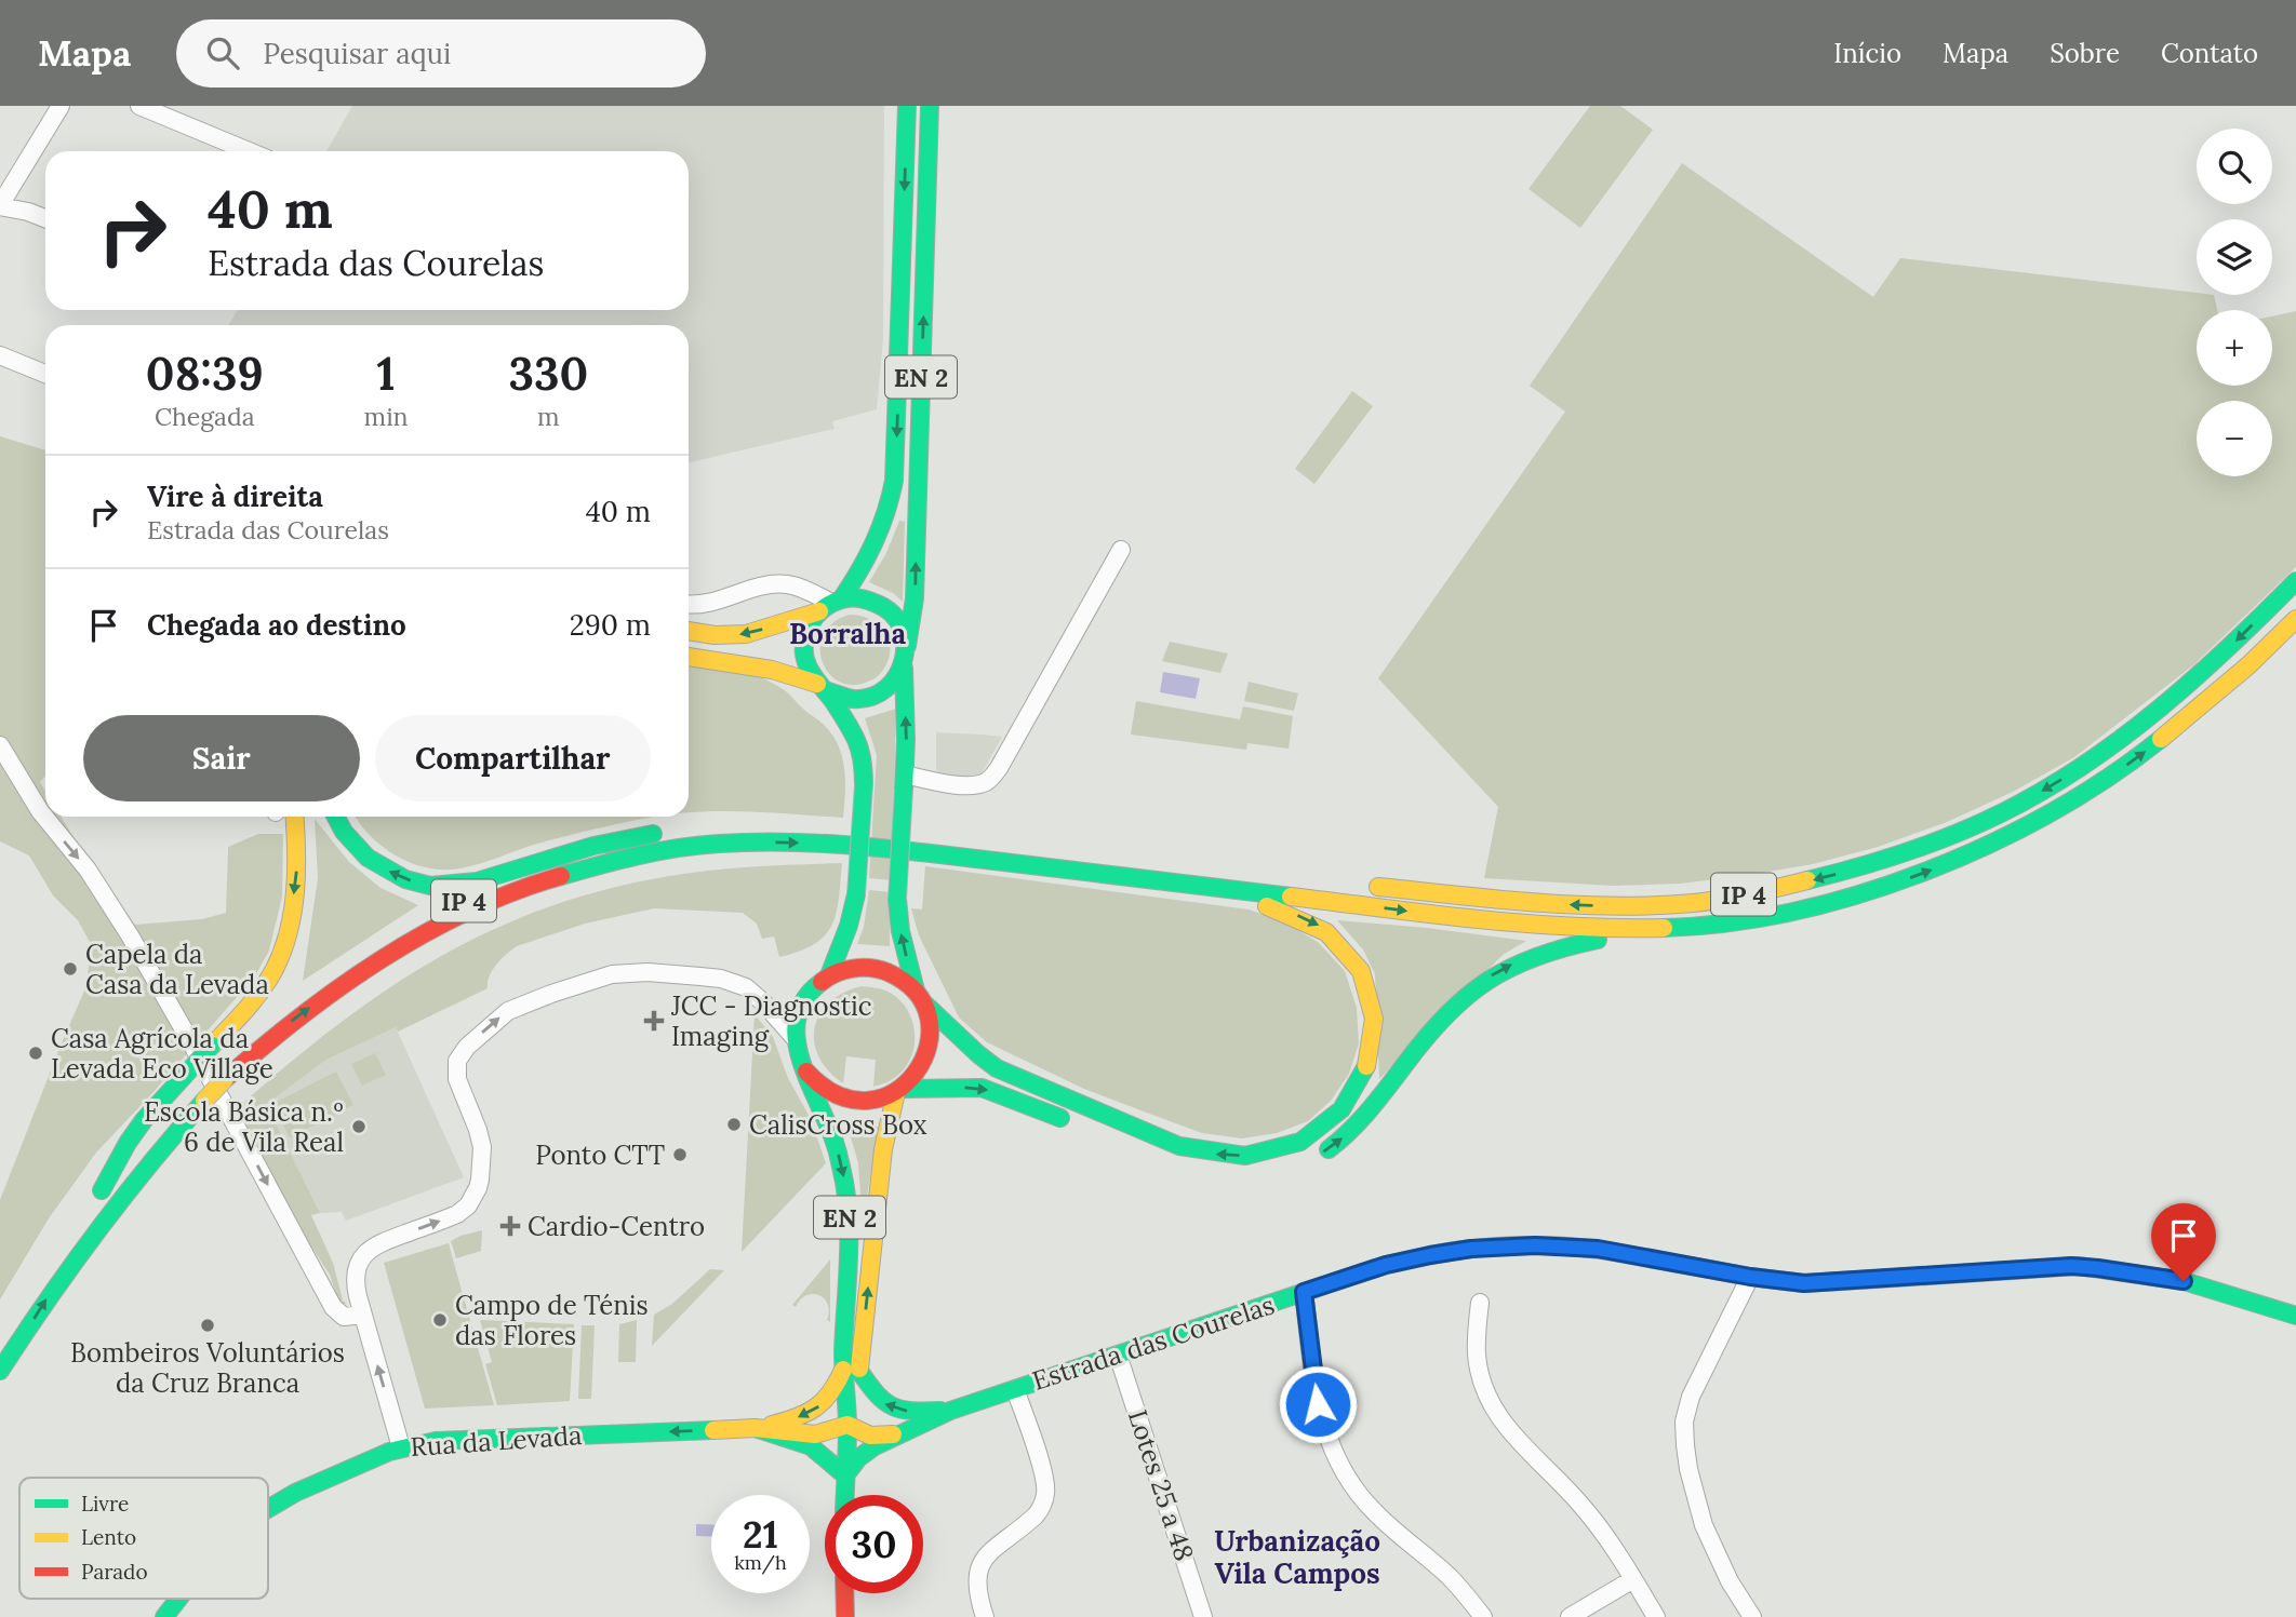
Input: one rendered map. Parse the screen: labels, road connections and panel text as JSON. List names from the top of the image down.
{
  "streets": {
    "main road": [
      "EN 2",
      "IP 4",
      "Estrada das Courelas",
      "Rua da Levada"
    ],
    "street": ["Lotes 25 a 48"]
  },
  "crossings": [
    ["Estrada das Courelas", "Lotes 25 a 48"]
  ],
  "one_way": ["Rua da Levada"],
  "districts": ["Borralha", "Urbanização Vila Campos"],
  "places": {
    "other": [
      "Capela da Casa da Levada",
      "Casa Agrícola da Levada Eco Village",
      "CalisCross Box",
      "Escola Básica n.º 6 de Vila Real",
      "Ponto CTT",
      "Campo de Ténis das Flores",
      "Bombeiros Voluntários da Cruz Branca"
    ],
    "health": ["JCC - Diagnostic Imaging", "Cardio-Centro"]
  },
  "legend": ["Livre", "Lento", "Parado"],
  "page": {
    "header": "Mapa",
    "search": "Pesquisar aqui",
    "nav": [
      "Início",
      "Mapa",
      "Sobre",
      "Contato"
    ],
    "map_buttons": ["+", "−"],
    "turn": ["40 m", "Estrada das Courelas"],
    "eta": [
      "08:39",
      "Chegada",
      "1",
      "min",
      "330",
      "m"
    ],
    "list": [
      {
        "name": "Vire à direita",
        "note": "Estrada das Courelas",
        "value": "40 m"
      },
      {
        "name": "Chegada ao destino",
        "value": "290 m"
      }
    ],
    "buttons": ["Sair", "Compartilhar"],
    "speed": "21 km/h",
    "limit": "30"
  }
}
